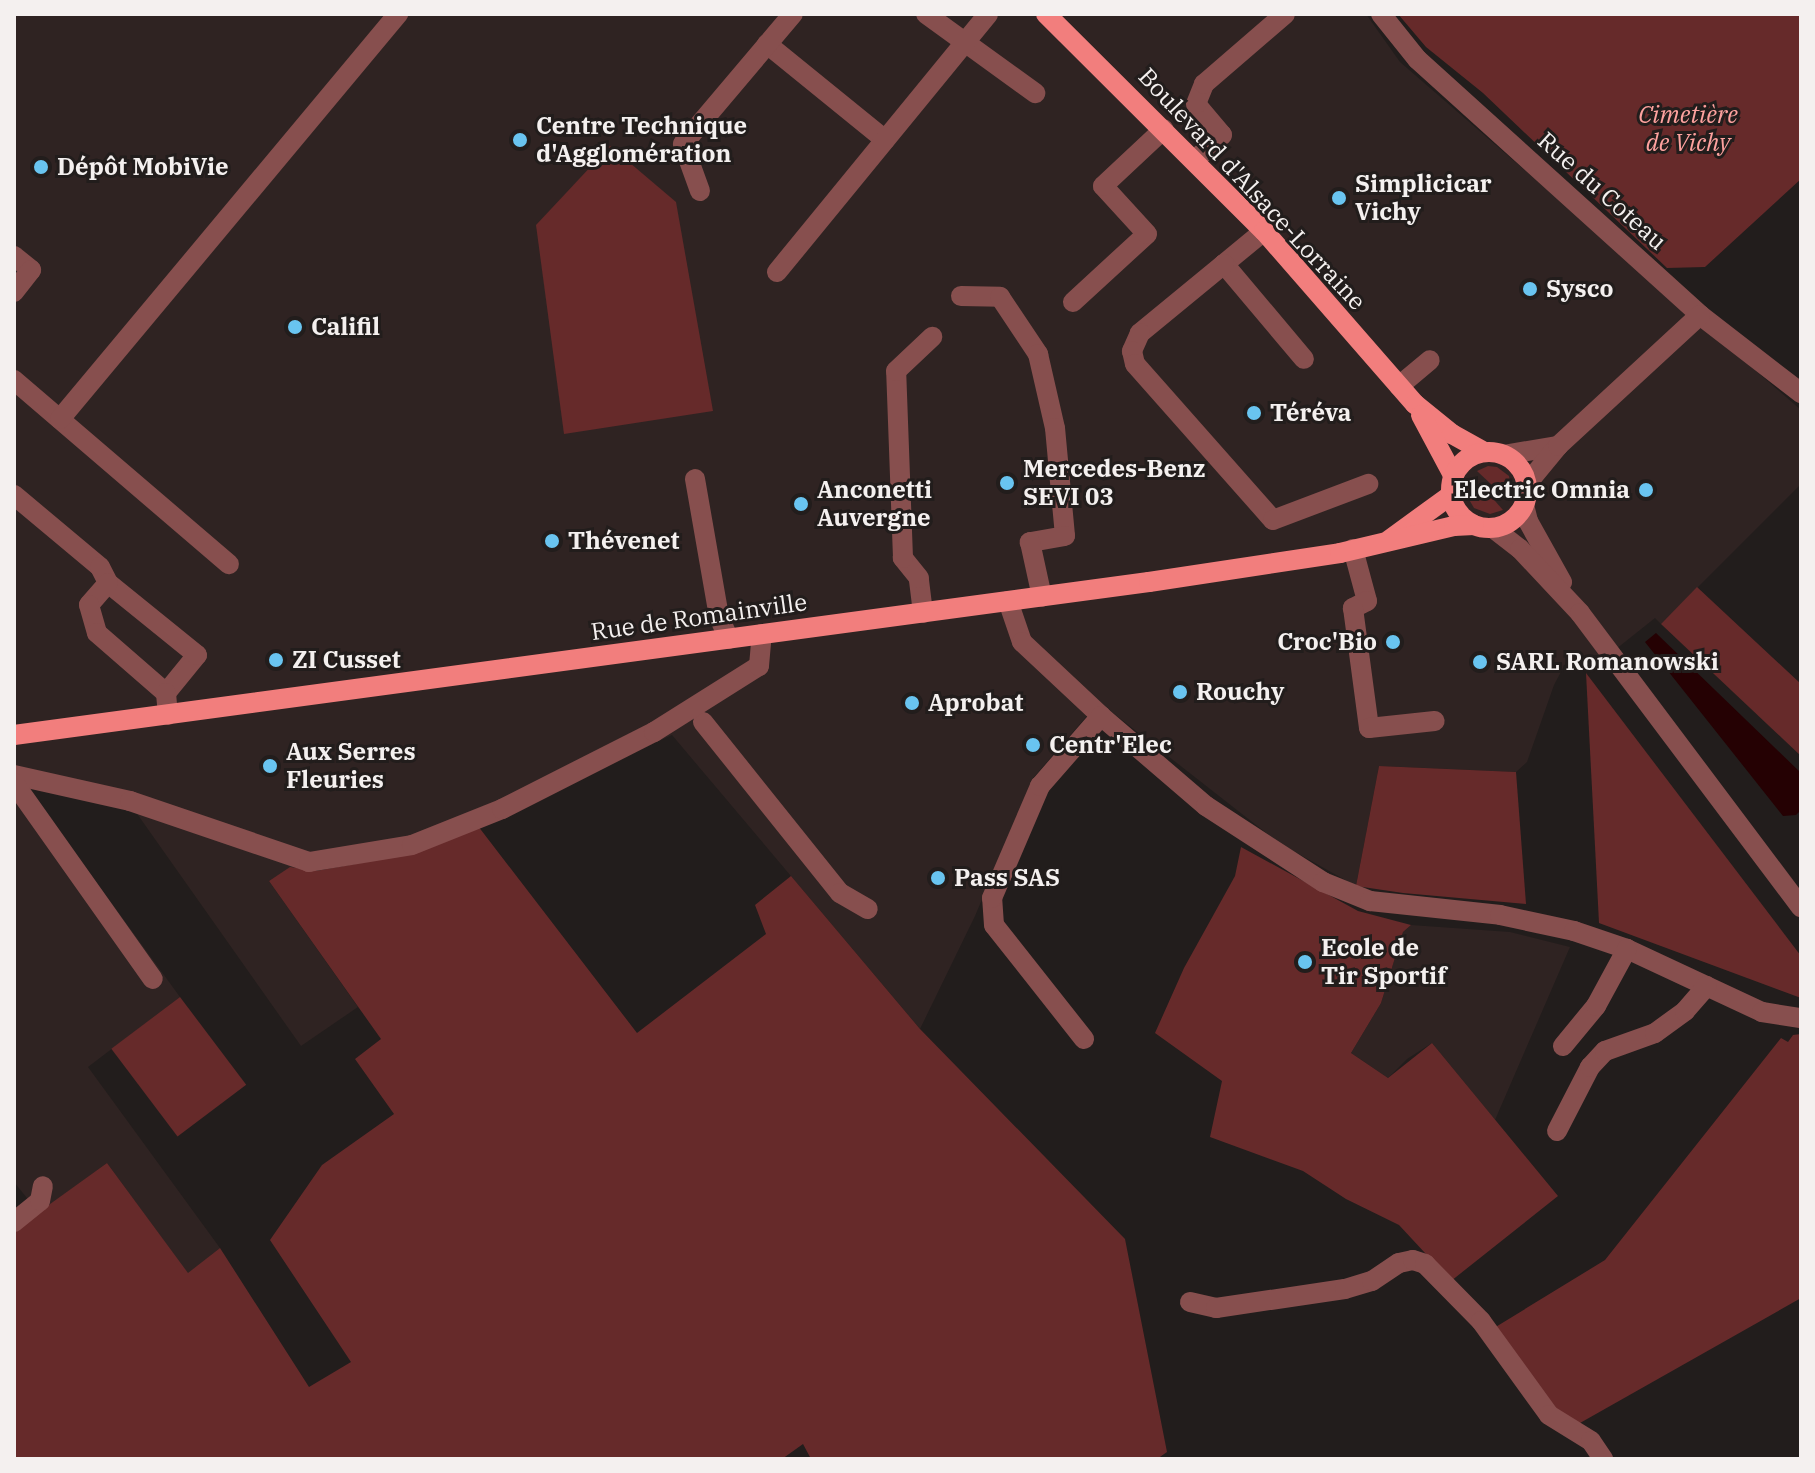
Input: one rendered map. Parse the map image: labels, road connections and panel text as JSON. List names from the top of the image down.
{
  "streets": {
    "main road": ["Boulevard d'Alsace-Lorraine", "Rue de Romainville"],
    "street": ["Rue du Coteau"]
  },
  "crossings": [
    ["Boulevard d'Alsace-Lorraine", "Rue de Romainville"]
  ],
  "parks": ["Cimetière de Vichy"],
  "places": [
    "Centre Technique d'Agglomération",
    "Dépôt MobiVie",
    "Simplicicar Vichy",
    "Sysco",
    "Califil",
    "Téréva",
    "Mercedes-Benz SEVI 03",
    "Electric Omnia",
    "Anconetti Auvergne",
    "Thévenet",
    "Croc'Bio",
    "ZI Cusset",
    "SARL Romanowski",
    "Rouchy",
    "Aprobat",
    "Centr'Elec",
    "Aux Serres Fleuries",
    "Pass SAS",
    "Ecole de Tir Sportif"
  ]
}
